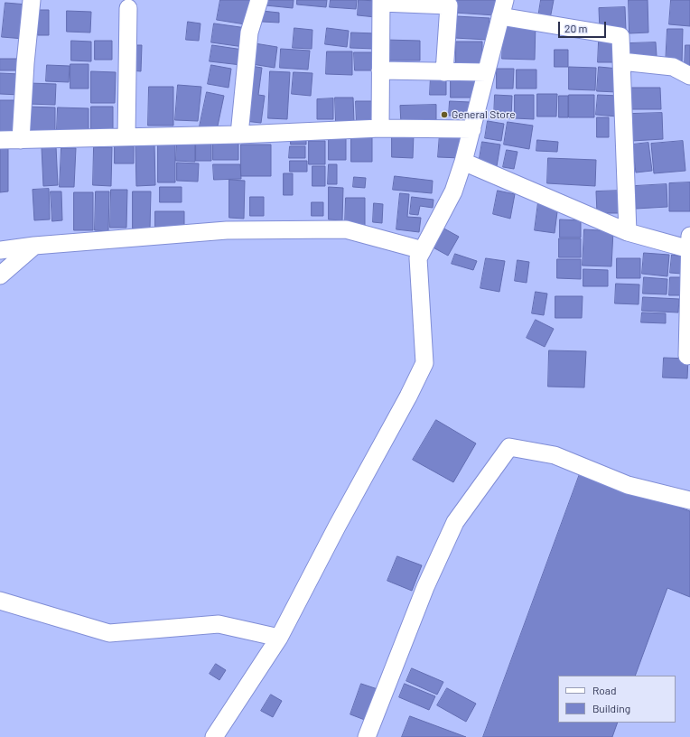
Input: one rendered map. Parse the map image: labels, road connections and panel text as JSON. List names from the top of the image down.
{
  "places": ["General Store"],
  "legend": ["Road", "Building"],
  "scale_bar": "20 m"
}
